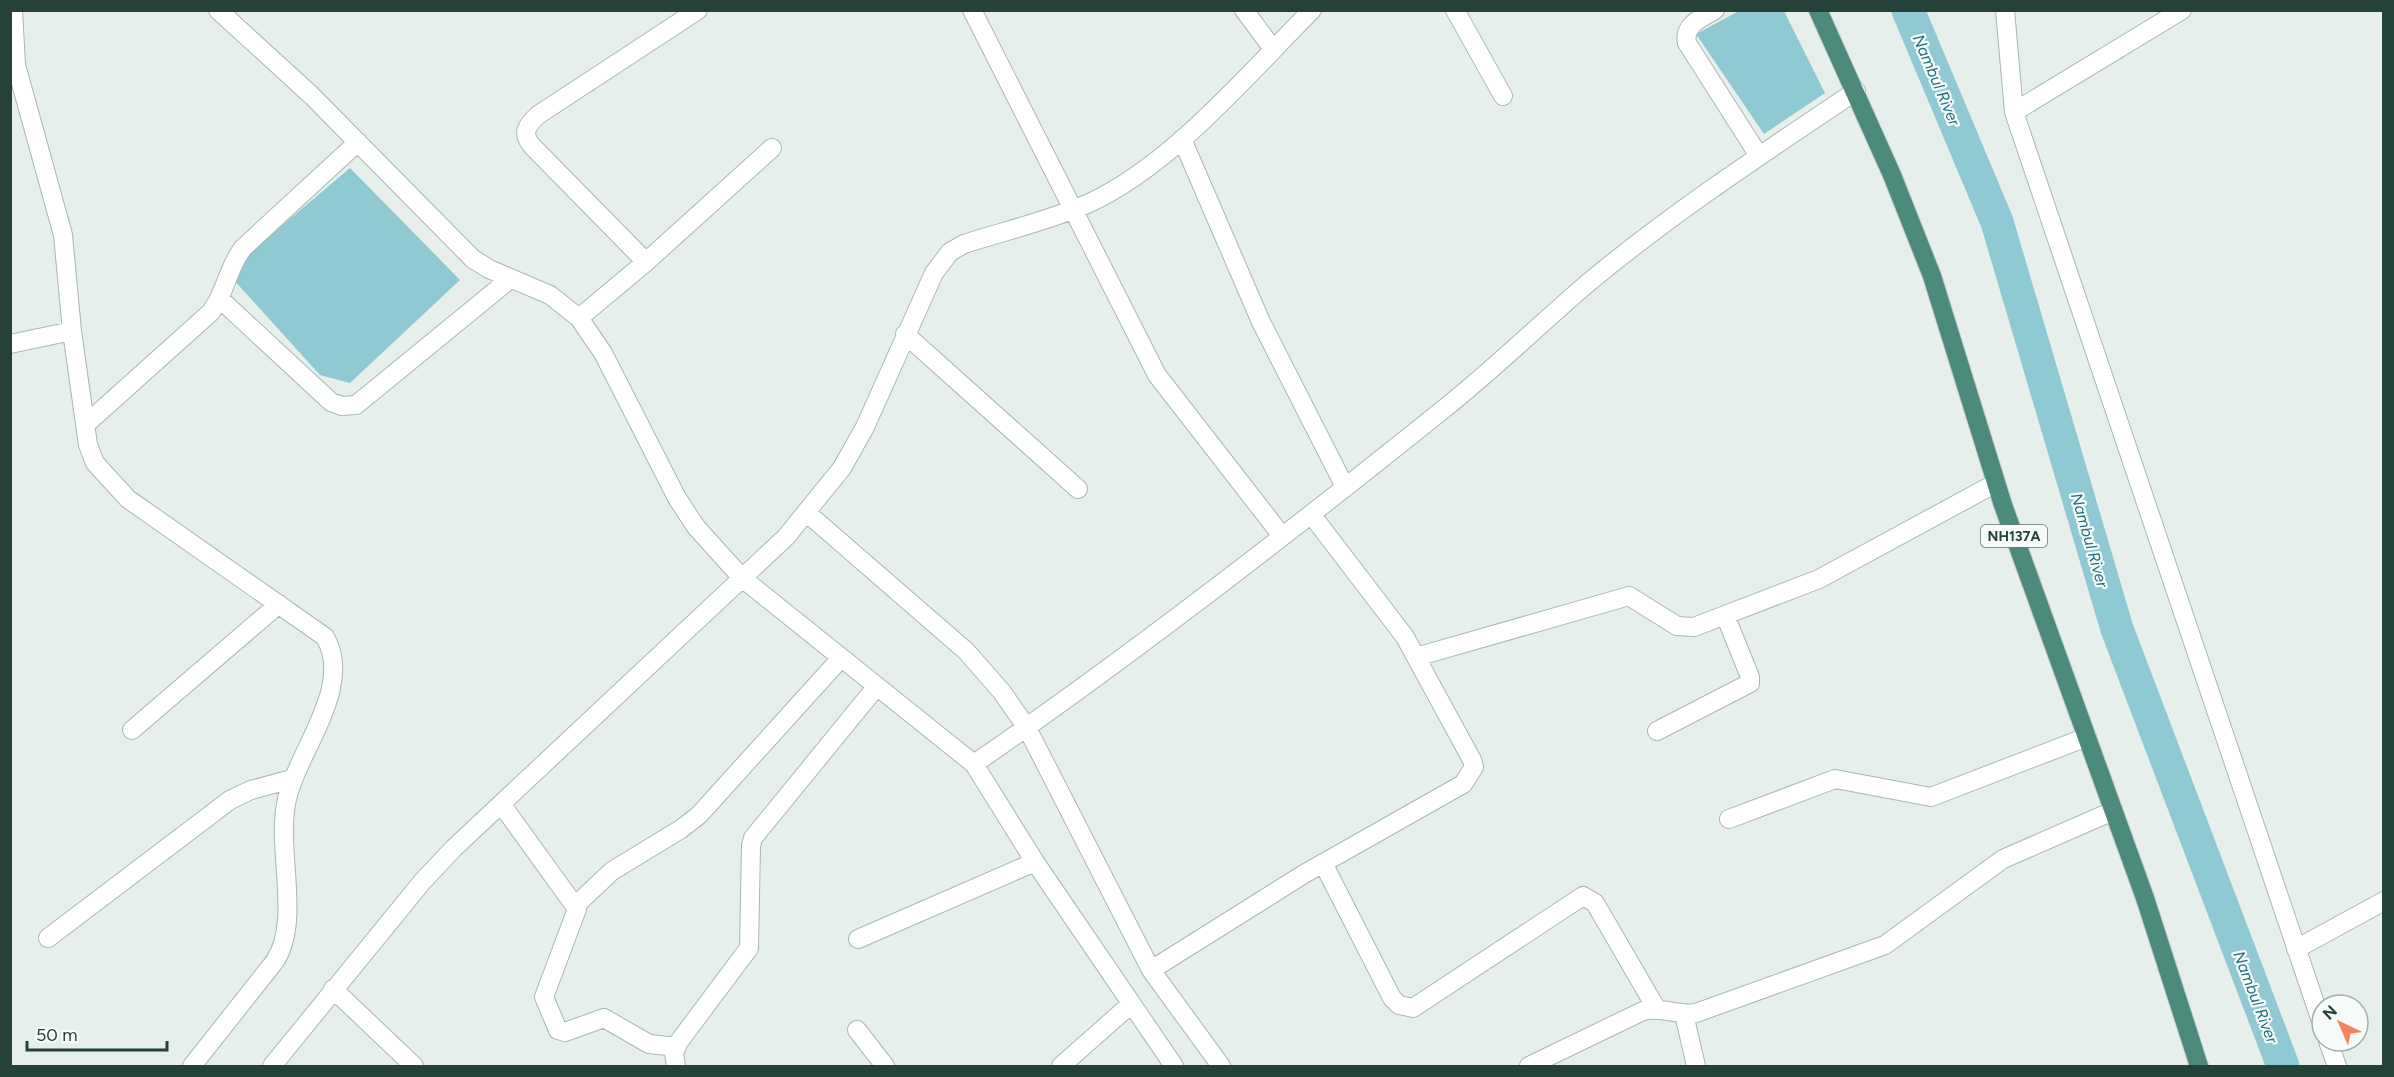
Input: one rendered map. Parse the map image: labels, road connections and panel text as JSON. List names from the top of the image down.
{
  "streets": {
    "highway": ["NH137A"]
  },
  "water": ["Nambul River"],
  "scale_bar": "50 m",
  "north": "top left"
}
